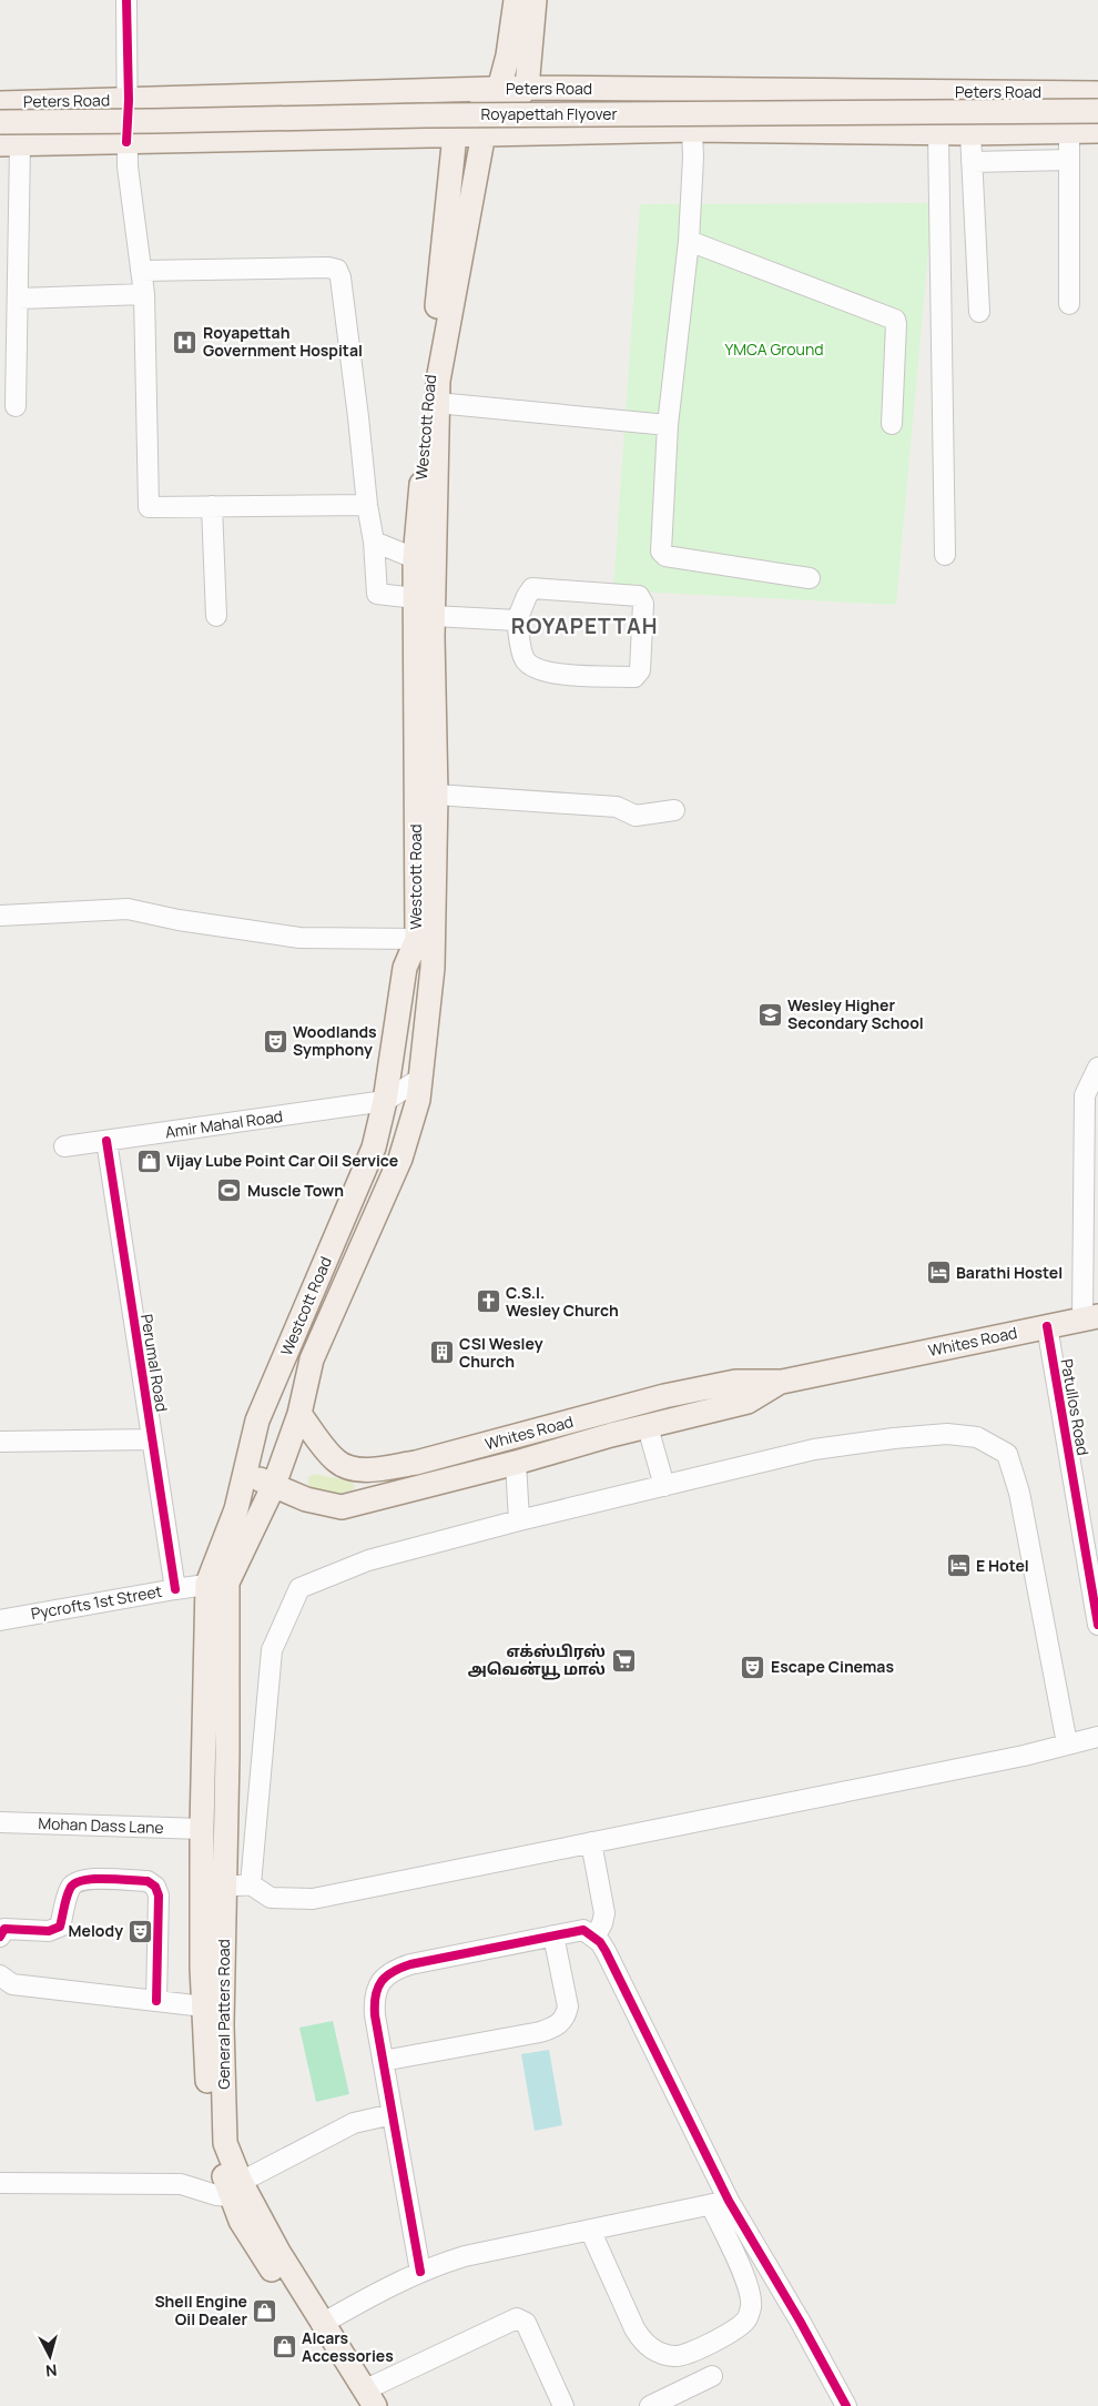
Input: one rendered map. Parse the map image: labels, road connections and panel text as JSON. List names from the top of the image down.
{
  "streets": {
    "main road": [
      "Peters Road",
      "Royapettah Flyover",
      "Westcott Road",
      "Whites Road",
      "General Patters Road"
    ],
    "street": [
      "Amir Mahal Road",
      "Perumal Road",
      "Patullos Road",
      "Pycrofts 1st Street",
      "Mohan Dass Lane"
    ]
  },
  "crossings": [
    ["Westcott Road", "Amir Mahal Road"],
    ["Westcott Road", "Whites Road"],
    ["Westcott Road", "Pycrofts 1st Street"],
    ["Westcott Road", "General Patters Road"],
    ["Amir Mahal Road", "Perumal Road"],
    ["Whites Road", "Patullos Road"],
    ["Perumal Road", "Pycrofts 1st Street"],
    ["Pycrofts 1st Street", "General Patters Road"],
    ["Mohan Dass Lane", "General Patters Road"]
  ],
  "districts": ["ROYAPETTAH"],
  "parks": ["YMCA Ground"],
  "places": {
    "hospital": ["Royapettah Government Hospital"],
    "school or university": ["Wesley Higher Secondary School"],
    "theatre": ["Woodlands Symphony", "Escape Cinemas", "Melody"],
    "shop": ["Vijay Lube Point Car Oil Service", "Shell Engine Oil Dealer", "Alcars Accessories"],
    "sports": ["Muscle Town"],
    "hotel": ["Barathi Hostel", "E Hotel"],
    "church": ["C.S.I. Wesley Church"],
    "building": ["CSI Wesley Church"],
    "supermarket": ["எக்ஸ்பிரஸ் அவென்யூ மால்"]
  },
  "north": "bottom"
}
